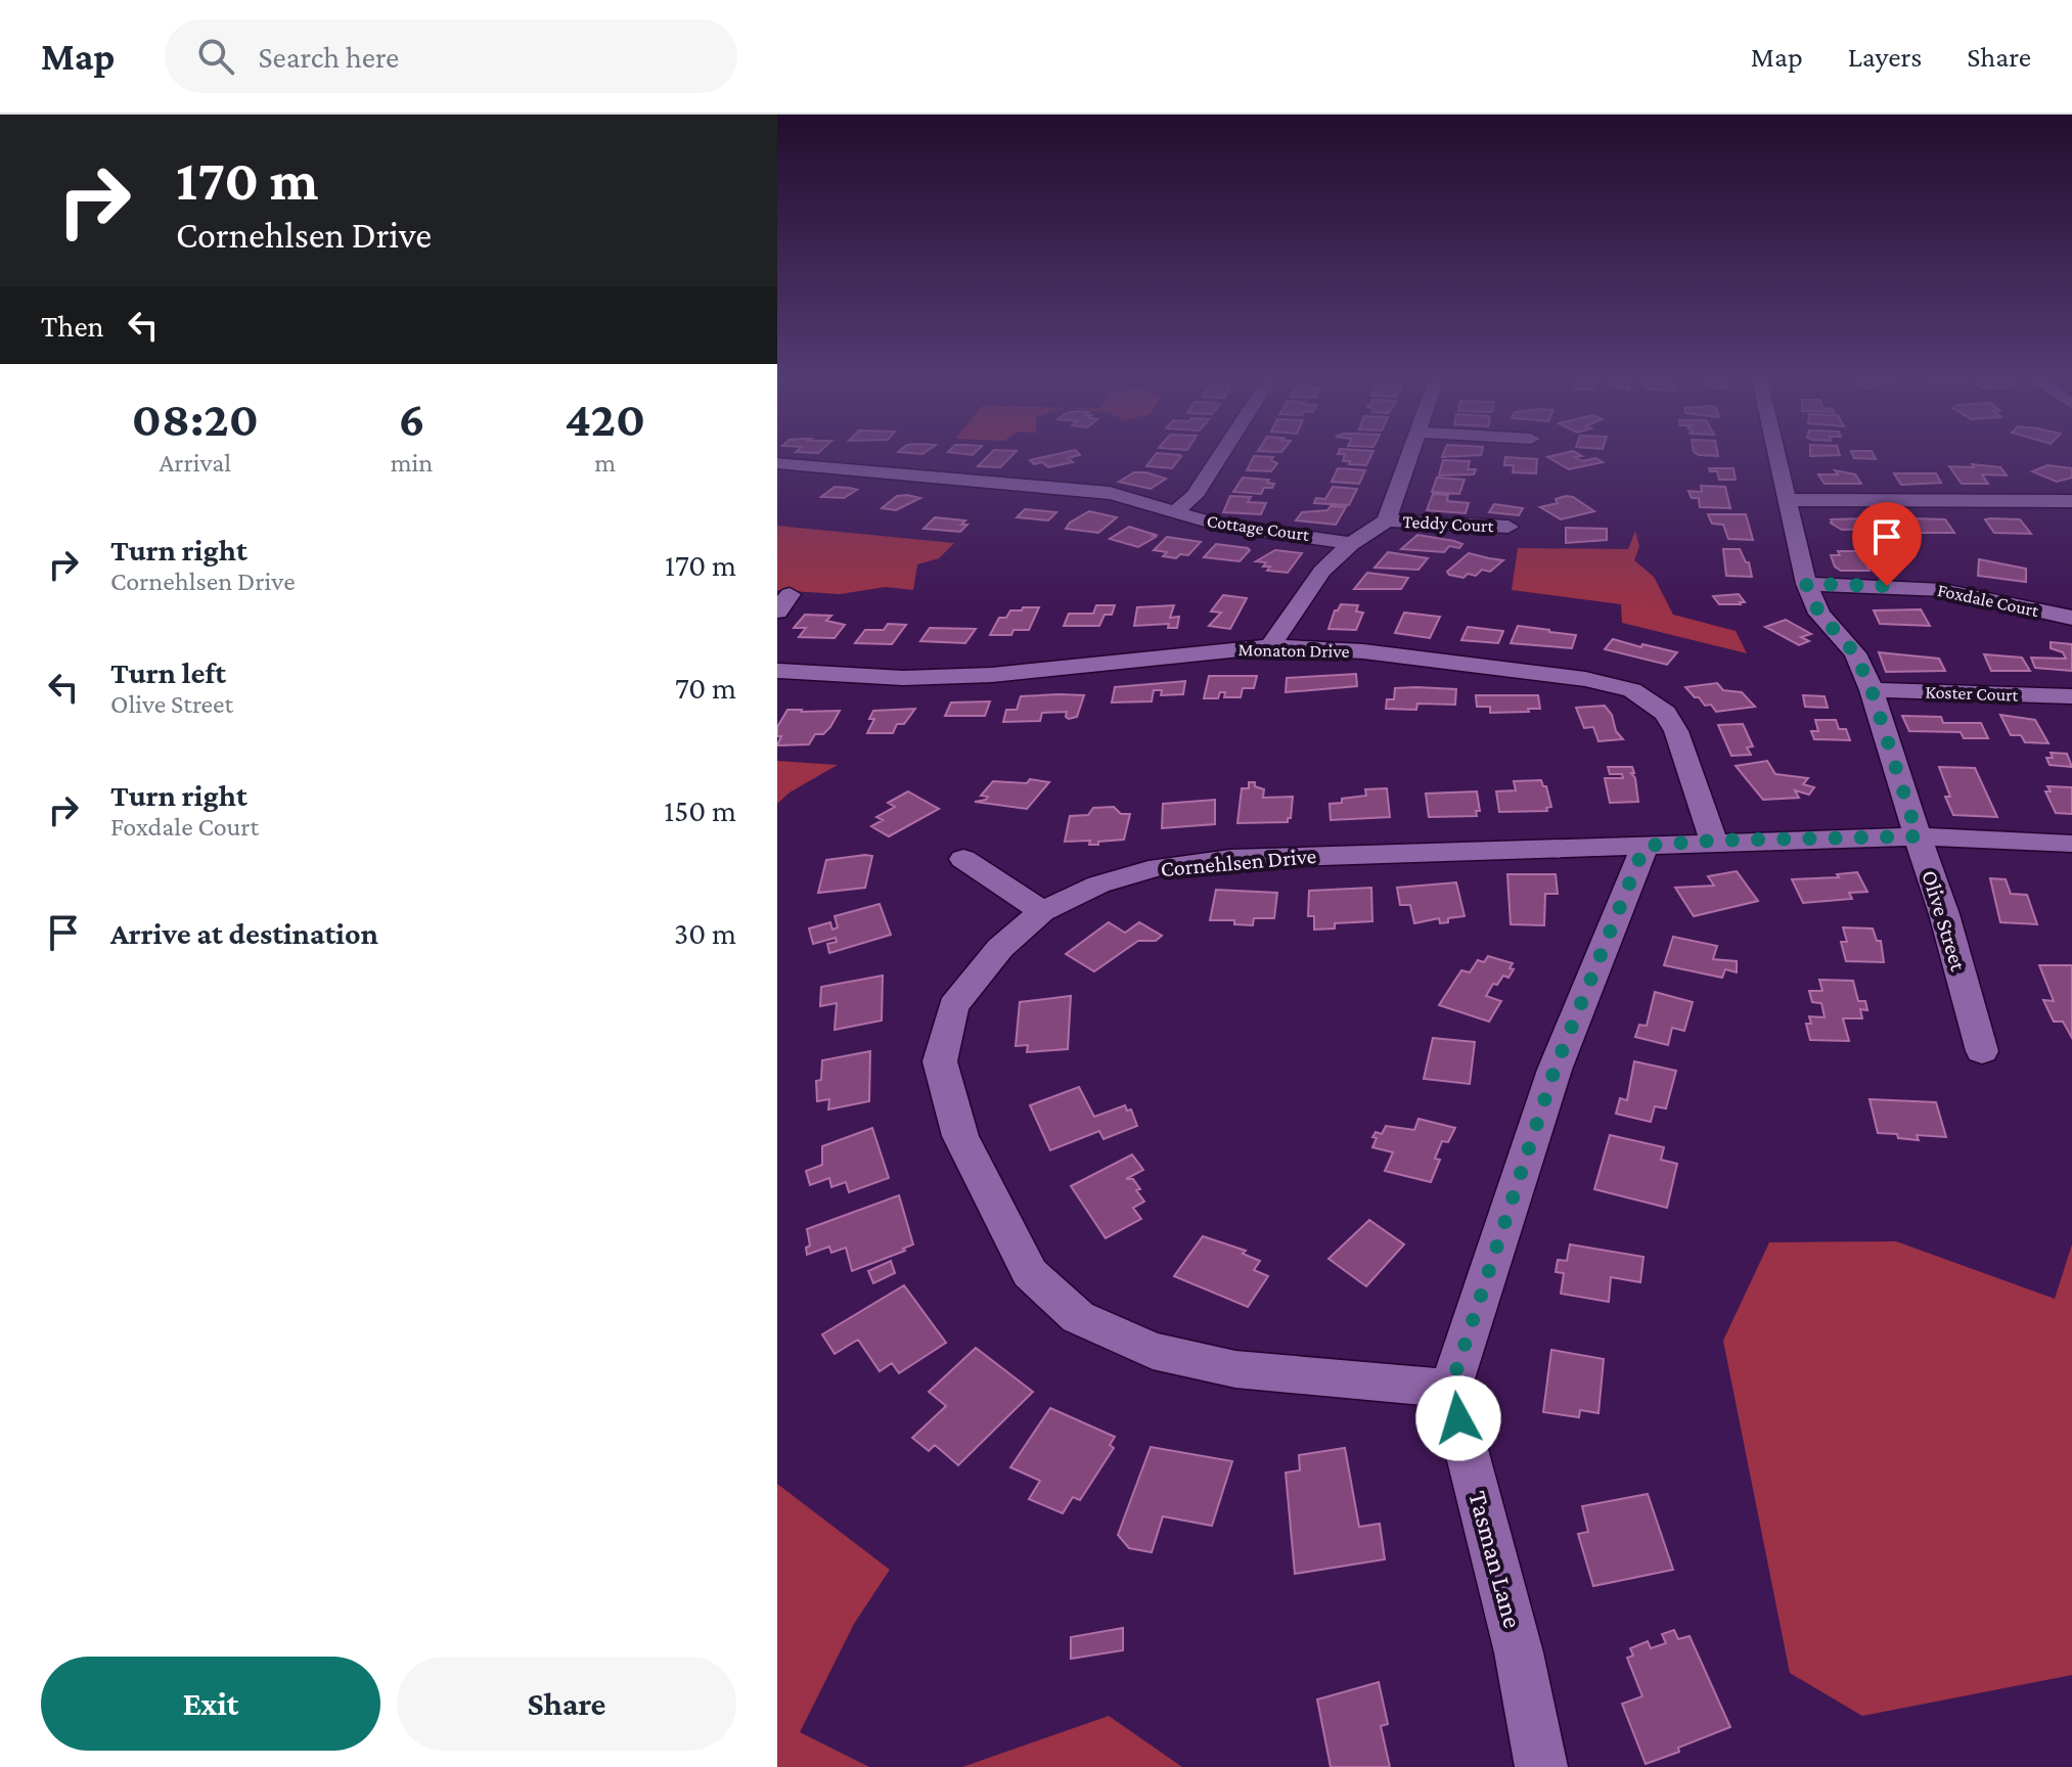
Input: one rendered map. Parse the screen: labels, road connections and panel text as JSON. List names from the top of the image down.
{
  "streets": {
    "street": [
      "Teddy Court",
      "Cottage Court",
      "Foxdale Court",
      "Monaton Drive",
      "Koster Court",
      "Cornehlsen Drive",
      "Olive Street",
      "Tasman Lane"
    ]
  },
  "crossings": [
    ["Foxdale Court", "Olive Street"],
    ["Monaton Drive", "Cornehlsen Drive"],
    ["Koster Court", "Olive Street"],
    ["Cornehlsen Drive", "Olive Street"],
    ["Cornehlsen Drive", "Tasman Lane"]
  ],
  "page": {
    "header": "Map",
    "search": "Search here",
    "nav": ["Map", "Layers", "Share"],
    "turn": ["170 m", "Cornehlsen Drive"],
    "then": "Then",
    "eta": [
      "08:20",
      "Arrival",
      "6",
      "min",
      "420",
      "m"
    ],
    "list": [
      {
        "name": "Turn right",
        "note": "Cornehlsen Drive",
        "value": "170 m"
      },
      {
        "name": "Turn left",
        "note": "Olive Street",
        "value": "70 m"
      },
      {
        "name": "Turn right",
        "note": "Foxdale Court",
        "value": "150 m"
      },
      {
        "name": "Arrive at destination",
        "value": "30 m"
      }
    ],
    "buttons": ["Exit", "Share"]
  }
}
